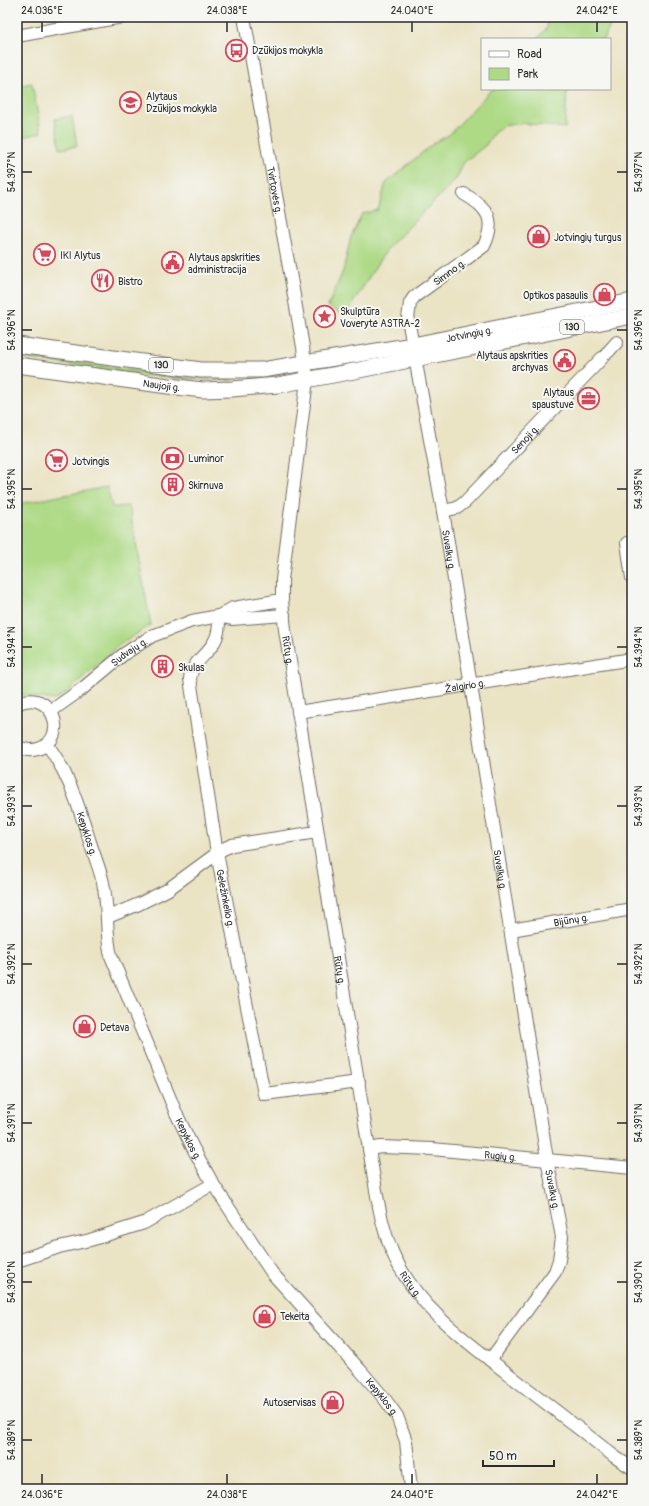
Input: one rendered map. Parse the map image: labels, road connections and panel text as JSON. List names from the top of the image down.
{
  "streets": {
    "main road": ["130", "Jotvingių g.", "Naujoji g."],
    "street": [
      "Tvirtovės g.",
      "Simno g.",
      "Senoji g.",
      "Suvalkų g.",
      "Rūtų g.",
      "Sudvajų g.",
      "Žalgirio g.",
      "Kepyklos g.",
      "Geležinkelio g.",
      "Bijūnų g.",
      "Rugių g."
    ]
  },
  "crossings": [
    ["Tvirtovės g.", "Jotvingių g."],
    ["Tvirtovės g.", "Naujoji g."],
    ["Tvirtovės g.", "Rūtų g."],
    ["Simno g.", "Jotvingių g."],
    ["Simno g.", "Suvalkų g."],
    ["Jotvingių g.", "Naujoji g."],
    ["Jotvingių g.", "Suvalkų g."],
    ["Jotvingių g.", "Rūtų g."],
    ["Naujoji g.", "Rūtų g."],
    ["Senoji g.", "Suvalkų g."],
    ["Suvalkų g.", "Rūtų g."],
    ["Suvalkų g.", "Žalgirio g."],
    ["Suvalkų g.", "Bijūnų g."],
    ["Suvalkų g.", "Rugių g."],
    ["Rūtų g.", "Sudvajų g."],
    ["Rūtų g.", "Žalgirio g."],
    ["Rūtų g.", "Geležinkelio g."],
    ["Rūtų g.", "Rugių g."],
    ["Sudvajų g.", "Geležinkelio g."]
  ],
  "places": {
    "bus stop": ["Dzūkijos mokykla"],
    "school or university": ["Alytaus Dzūkijos mokykla"],
    "shop": [
      "Jotvingių turgus",
      "Optikos pasaulis",
      "Detava",
      "Tekeita",
      "Autoservisas"
    ],
    "supermarket": ["IKI Alytus", "Jotvingis"],
    "public building": ["Alytaus apskrities administracija", "Alytaus apskrities archyvas"],
    "restaurant": ["Bistro"],
    "place": ["Skulptūra Voverytė ASTRA-2"],
    "office": ["Alytaus spaustuvė"],
    "bank": ["Luminor"],
    "building": ["Skirnuva", "Skulas"]
  },
  "legend": ["Road", "Park"],
  "scale_bar": "50 m",
  "coordinates": [
    "24.036°E",
    "24.038°E",
    "24.040°E",
    "24.042°E",
    "54.397°N",
    "54.396°N",
    "54.395°N",
    "54.394°N",
    "54.393°N",
    "54.392°N",
    "54.391°N",
    "54.390°N",
    "54.389°N"
  ]
}
